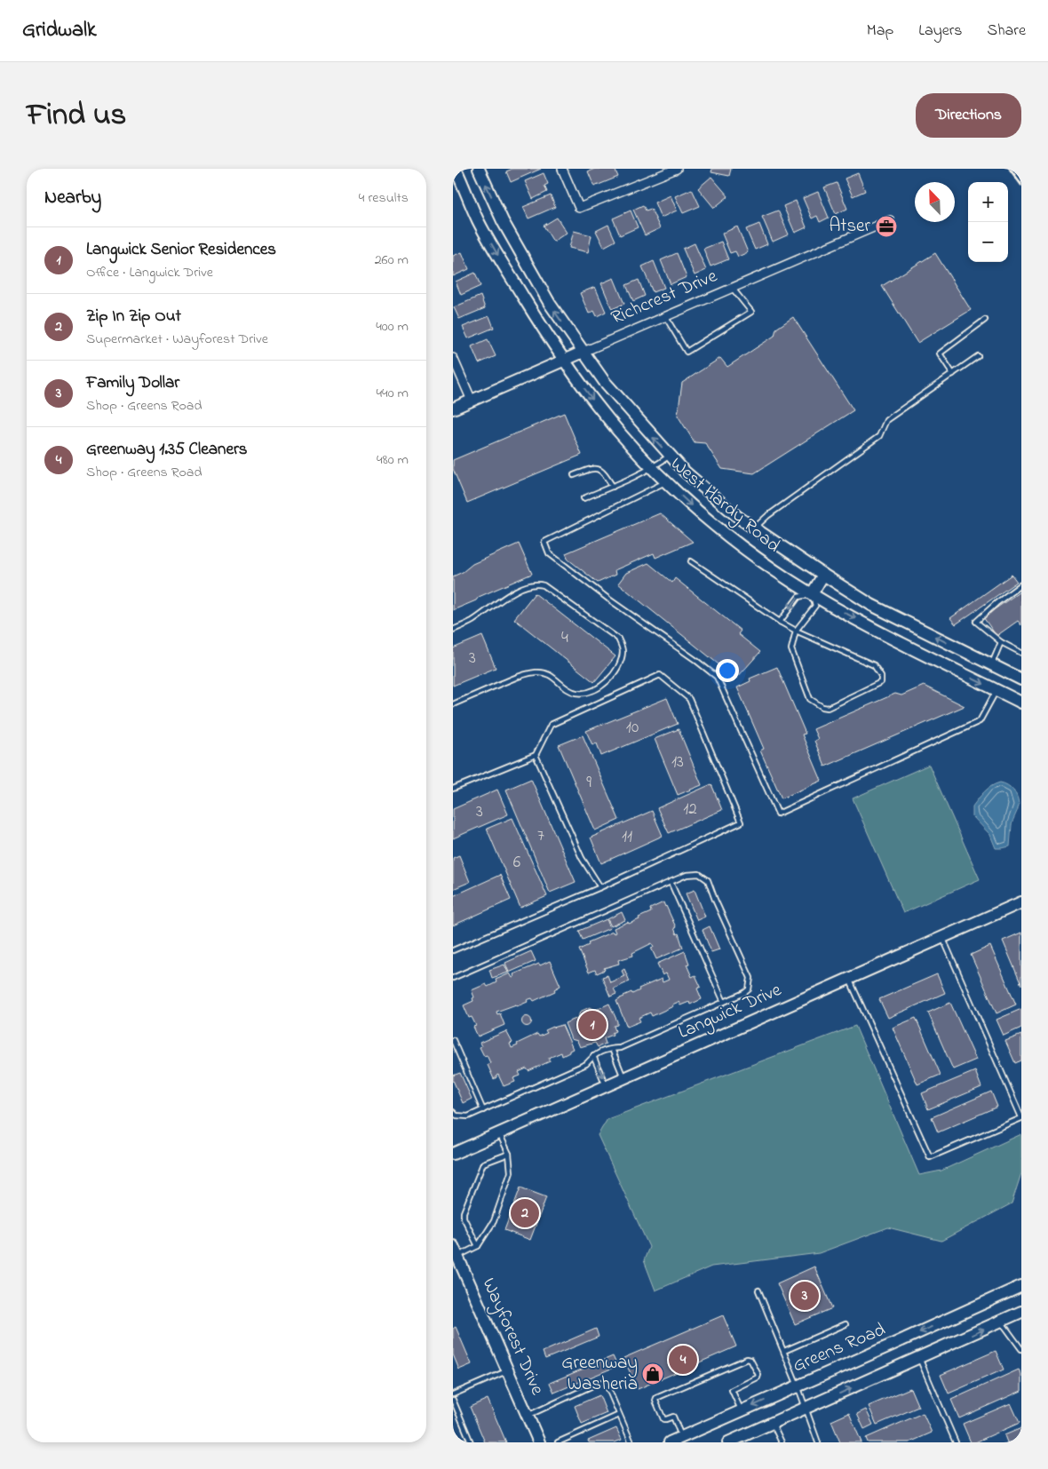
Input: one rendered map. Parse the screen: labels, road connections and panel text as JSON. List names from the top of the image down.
{
  "streets": {
    "street": [
      "Richcrest Drive",
      "West Hardy Road",
      "Langwick Drive",
      "Wayforest Drive",
      "Greens Road"
    ]
  },
  "crossings": [
    ["Richcrest Drive", "West Hardy Road"]
  ],
  "places": {
    "office": ["Atser"],
    "shop": ["Greenway Washeria"]
  },
  "house_numbers": [
    "4",
    "3",
    "10",
    "13",
    "9",
    "12",
    "3",
    "7",
    "11",
    "6"
  ],
  "north": "top left",
  "page": {
    "header": "Gridwalk",
    "nav": ["Map", "Layers", "Share"],
    "title": "Find us",
    "buttons": "Directions",
    "heading": ["Nearby", "4 results"],
    "map_buttons": ["+", "−"],
    "list": [
      {
        "mark": "1",
        "name": "Langwick Senior Residences",
        "note": "Office · Langwick Drive",
        "value": "260 m"
      },
      {
        "mark": "2",
        "name": "Zip In Zip Out",
        "note": "Supermarket · Wayforest Drive",
        "value": "400 m"
      },
      {
        "mark": "3",
        "name": "Family Dollar",
        "note": "Shop · Greens Road",
        "value": "440 m"
      },
      {
        "mark": "4",
        "name": "Greenway 1.35 Cleaners",
        "note": "Shop · Greens Road",
        "value": "480 m"
      }
    ],
    "pins": [
      "1",
      "2",
      "3",
      "4"
    ]
  }
}
